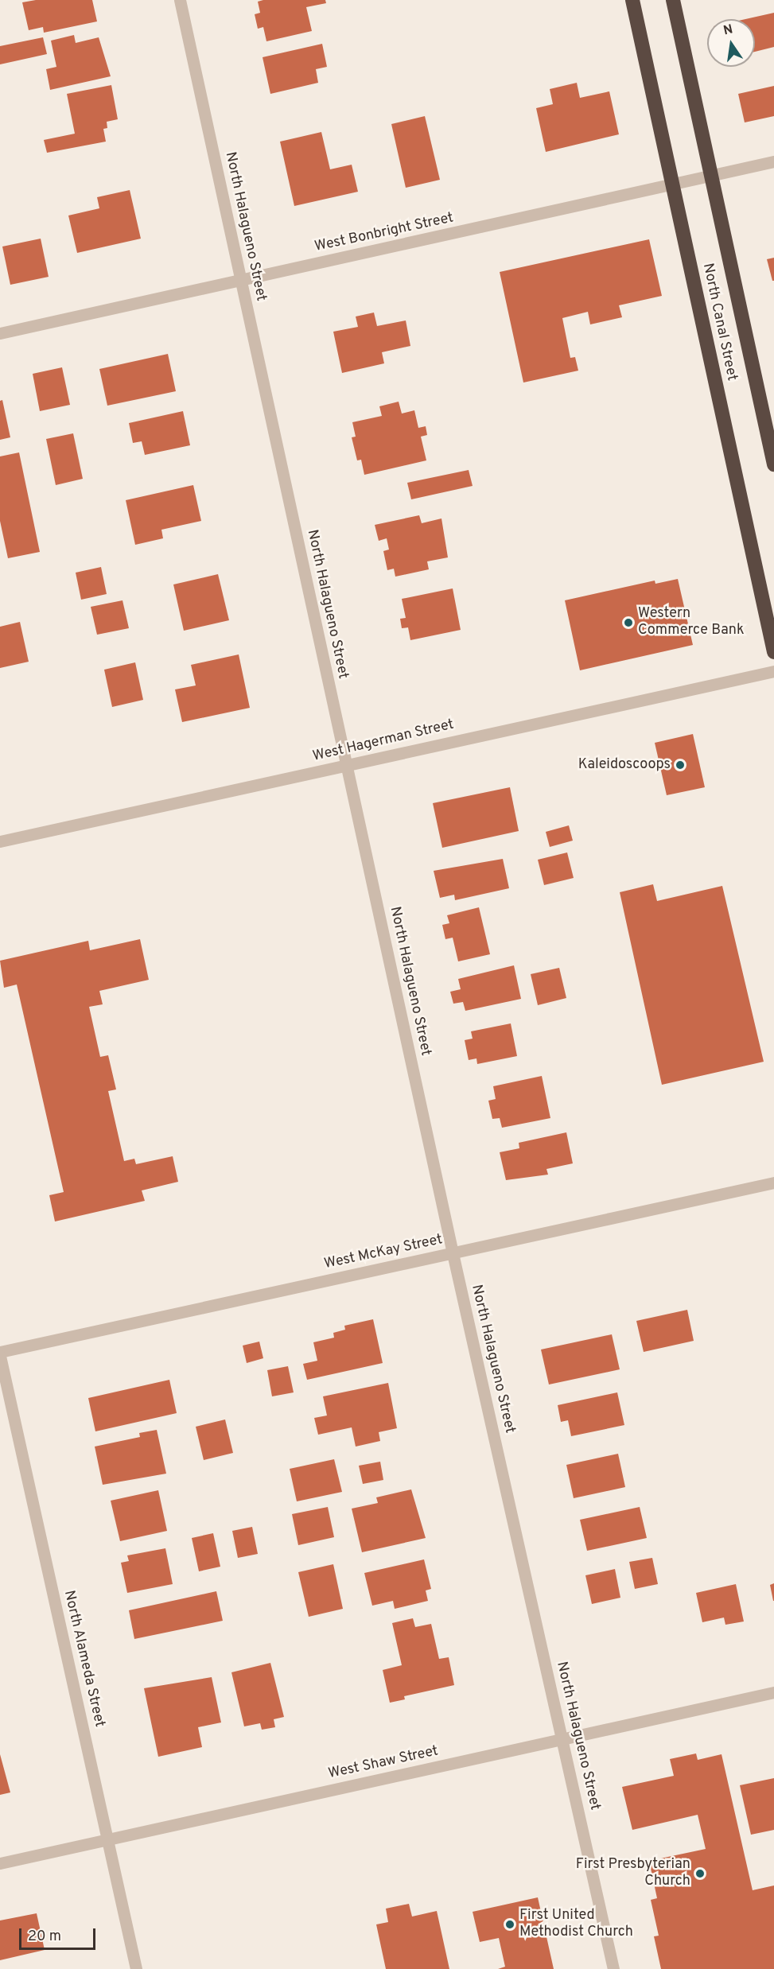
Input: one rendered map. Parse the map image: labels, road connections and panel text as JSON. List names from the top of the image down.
{
  "streets": {
    "highway": ["North Canal Street"],
    "street": [
      "North Halagueno Street",
      "West Bonbright Street",
      "West Hagerman Street",
      "West McKay Street",
      "North Alameda Street",
      "West Shaw Street"
    ]
  },
  "crossings": [
    ["North Halagueno Street", "West Bonbright Street"],
    ["North Halagueno Street", "West Hagerman Street"],
    ["North Halagueno Street", "West McKay Street"],
    ["North Halagueno Street", "West Shaw Street"],
    ["West Bonbright Street", "North Canal Street"],
    ["North Alameda Street", "West Shaw Street"]
  ],
  "places": [
    "Western Commerce Bank",
    "Kaleidoscoops",
    "First Presbyterian Church",
    "First United Methodist Church"
  ],
  "scale_bar": "20 m",
  "north": "top"
}
